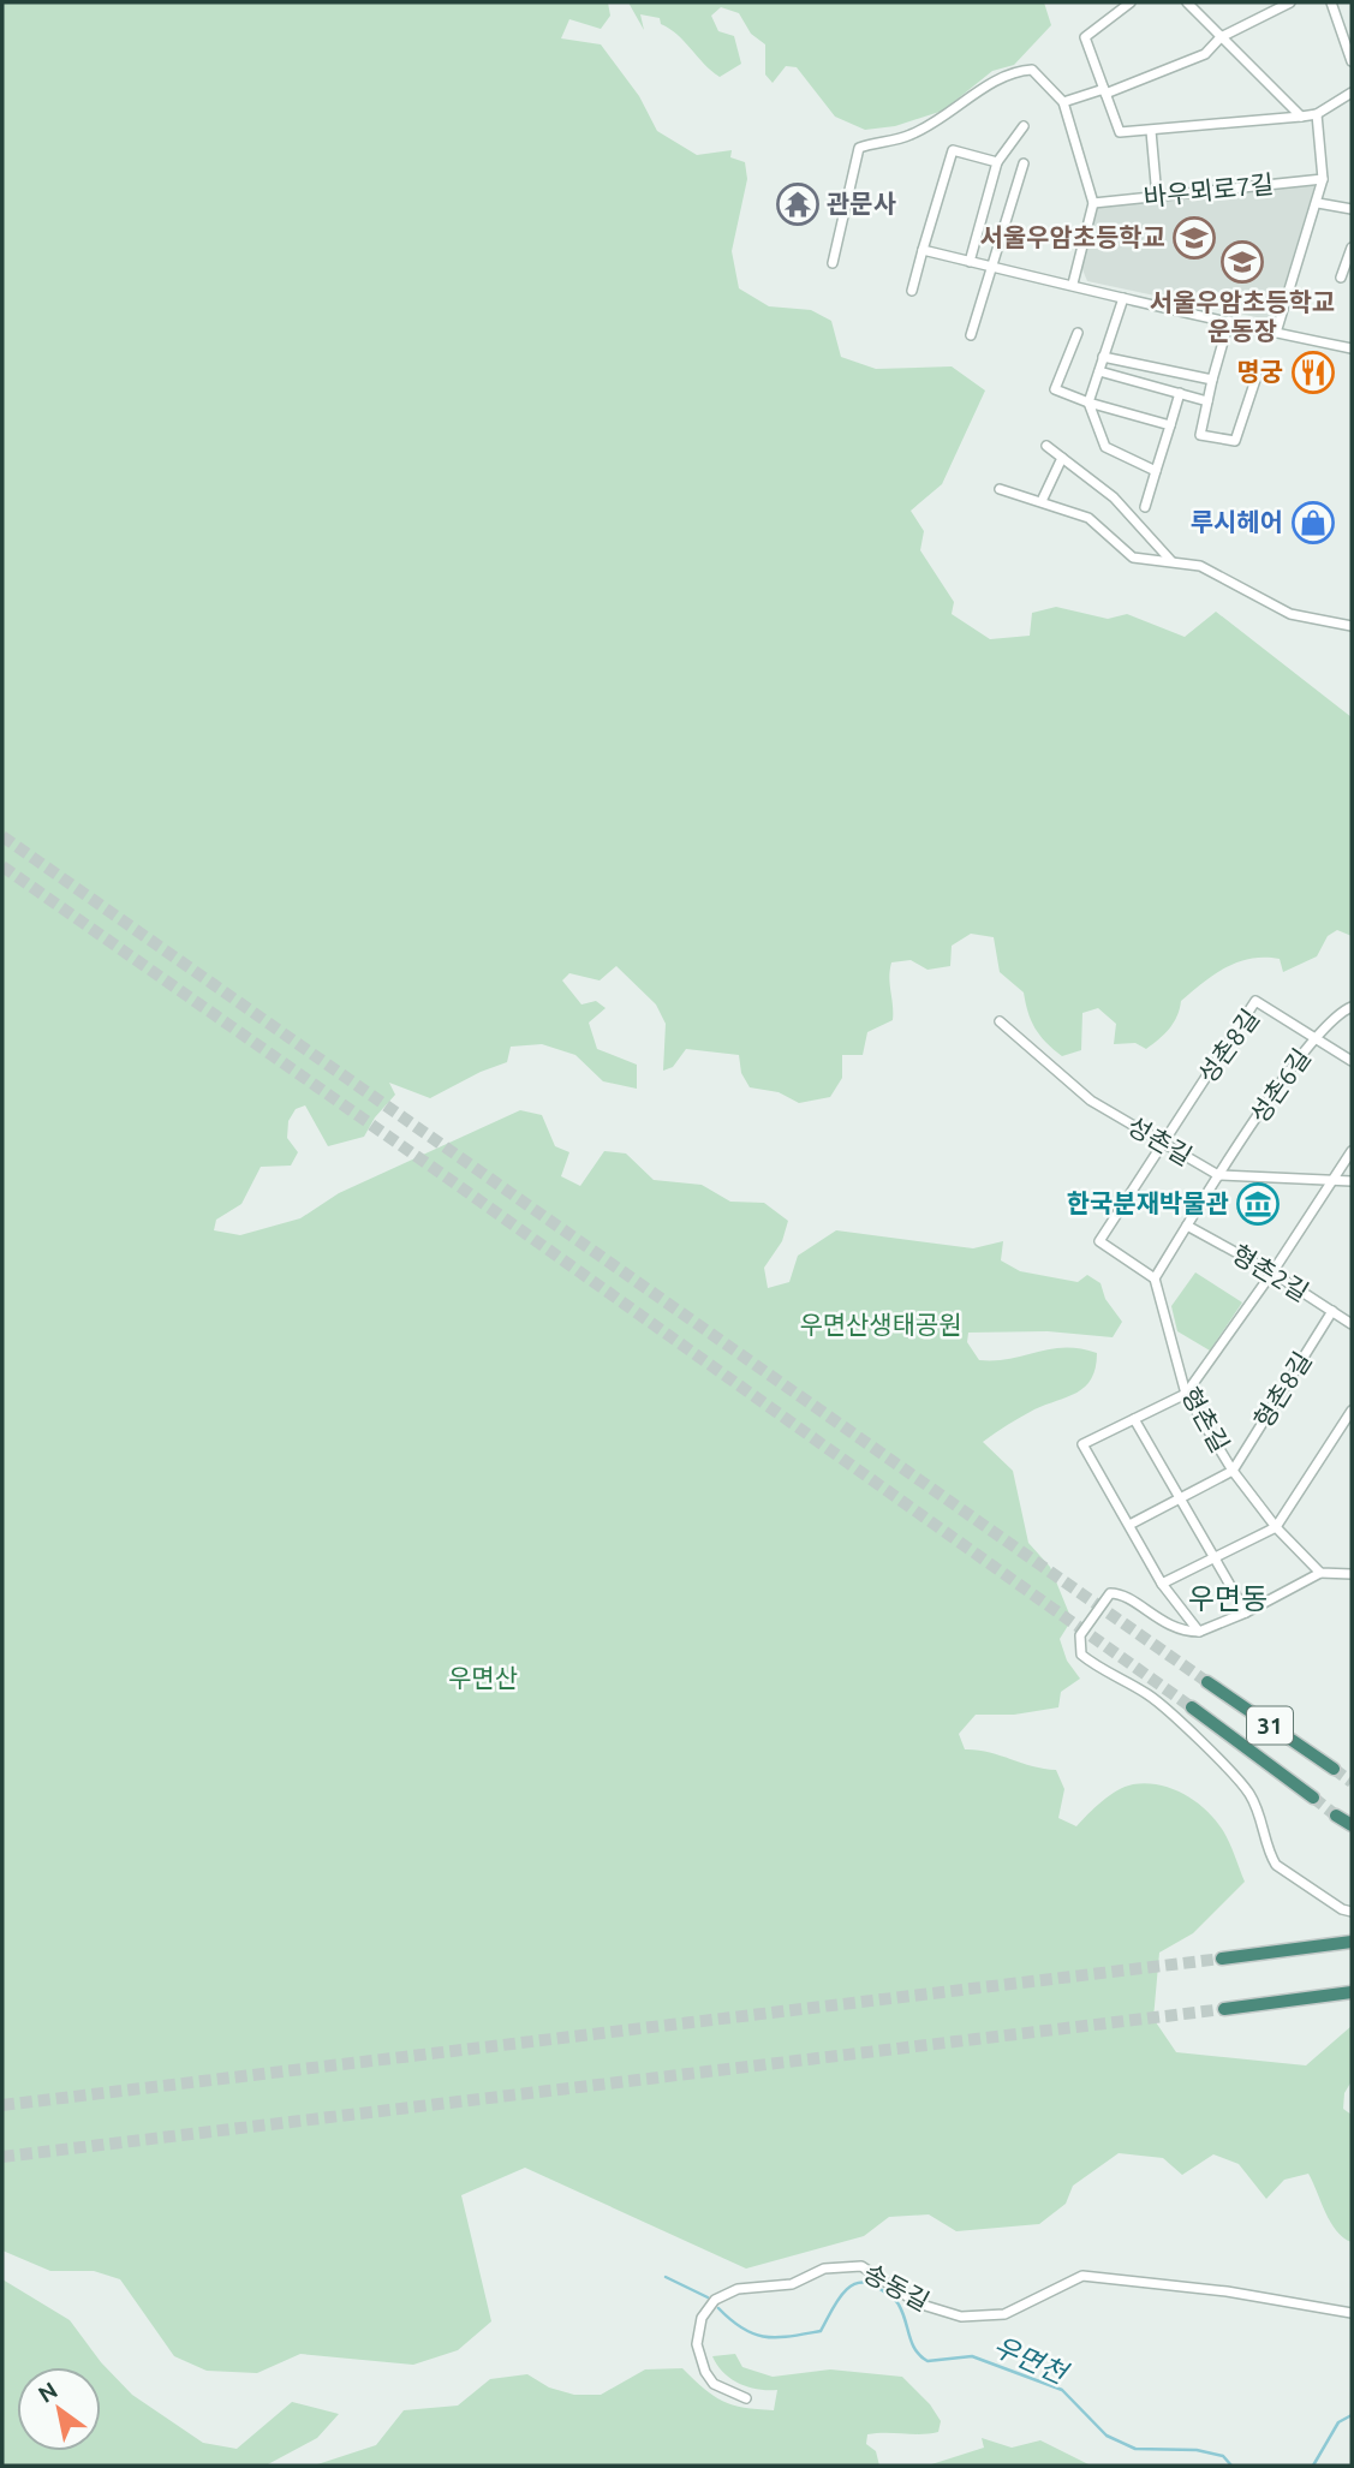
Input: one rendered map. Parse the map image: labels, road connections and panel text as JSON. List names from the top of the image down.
{
  "streets": {
    "highway": ["31"],
    "street": [
      "바우뫼로7길",
      "성촌8길",
      "성촌6길",
      "성촌길",
      "형촌2길",
      "형촌8길",
      "형촌길",
      "송동길"
    ]
  },
  "crossings": [
    ["성촌8길", "성촌6길"],
    ["성촌8길", "성촌길"],
    ["성촌6길", "성촌길"],
    ["형촌2길", "형촌8길"],
    ["형촌8길", "형촌길"]
  ],
  "districts": ["우면동"],
  "water": ["우면천"],
  "parks": ["우면산생태공원", "우면산"],
  "places": {
    "temple": ["관문사"],
    "school or university": ["서울우암초등학교", "서울우암초등학교 운동장"],
    "restaurant": ["명궁"],
    "shop": ["루시헤어"],
    "museum": ["한국분재박물관"]
  },
  "north": "top left"
}
